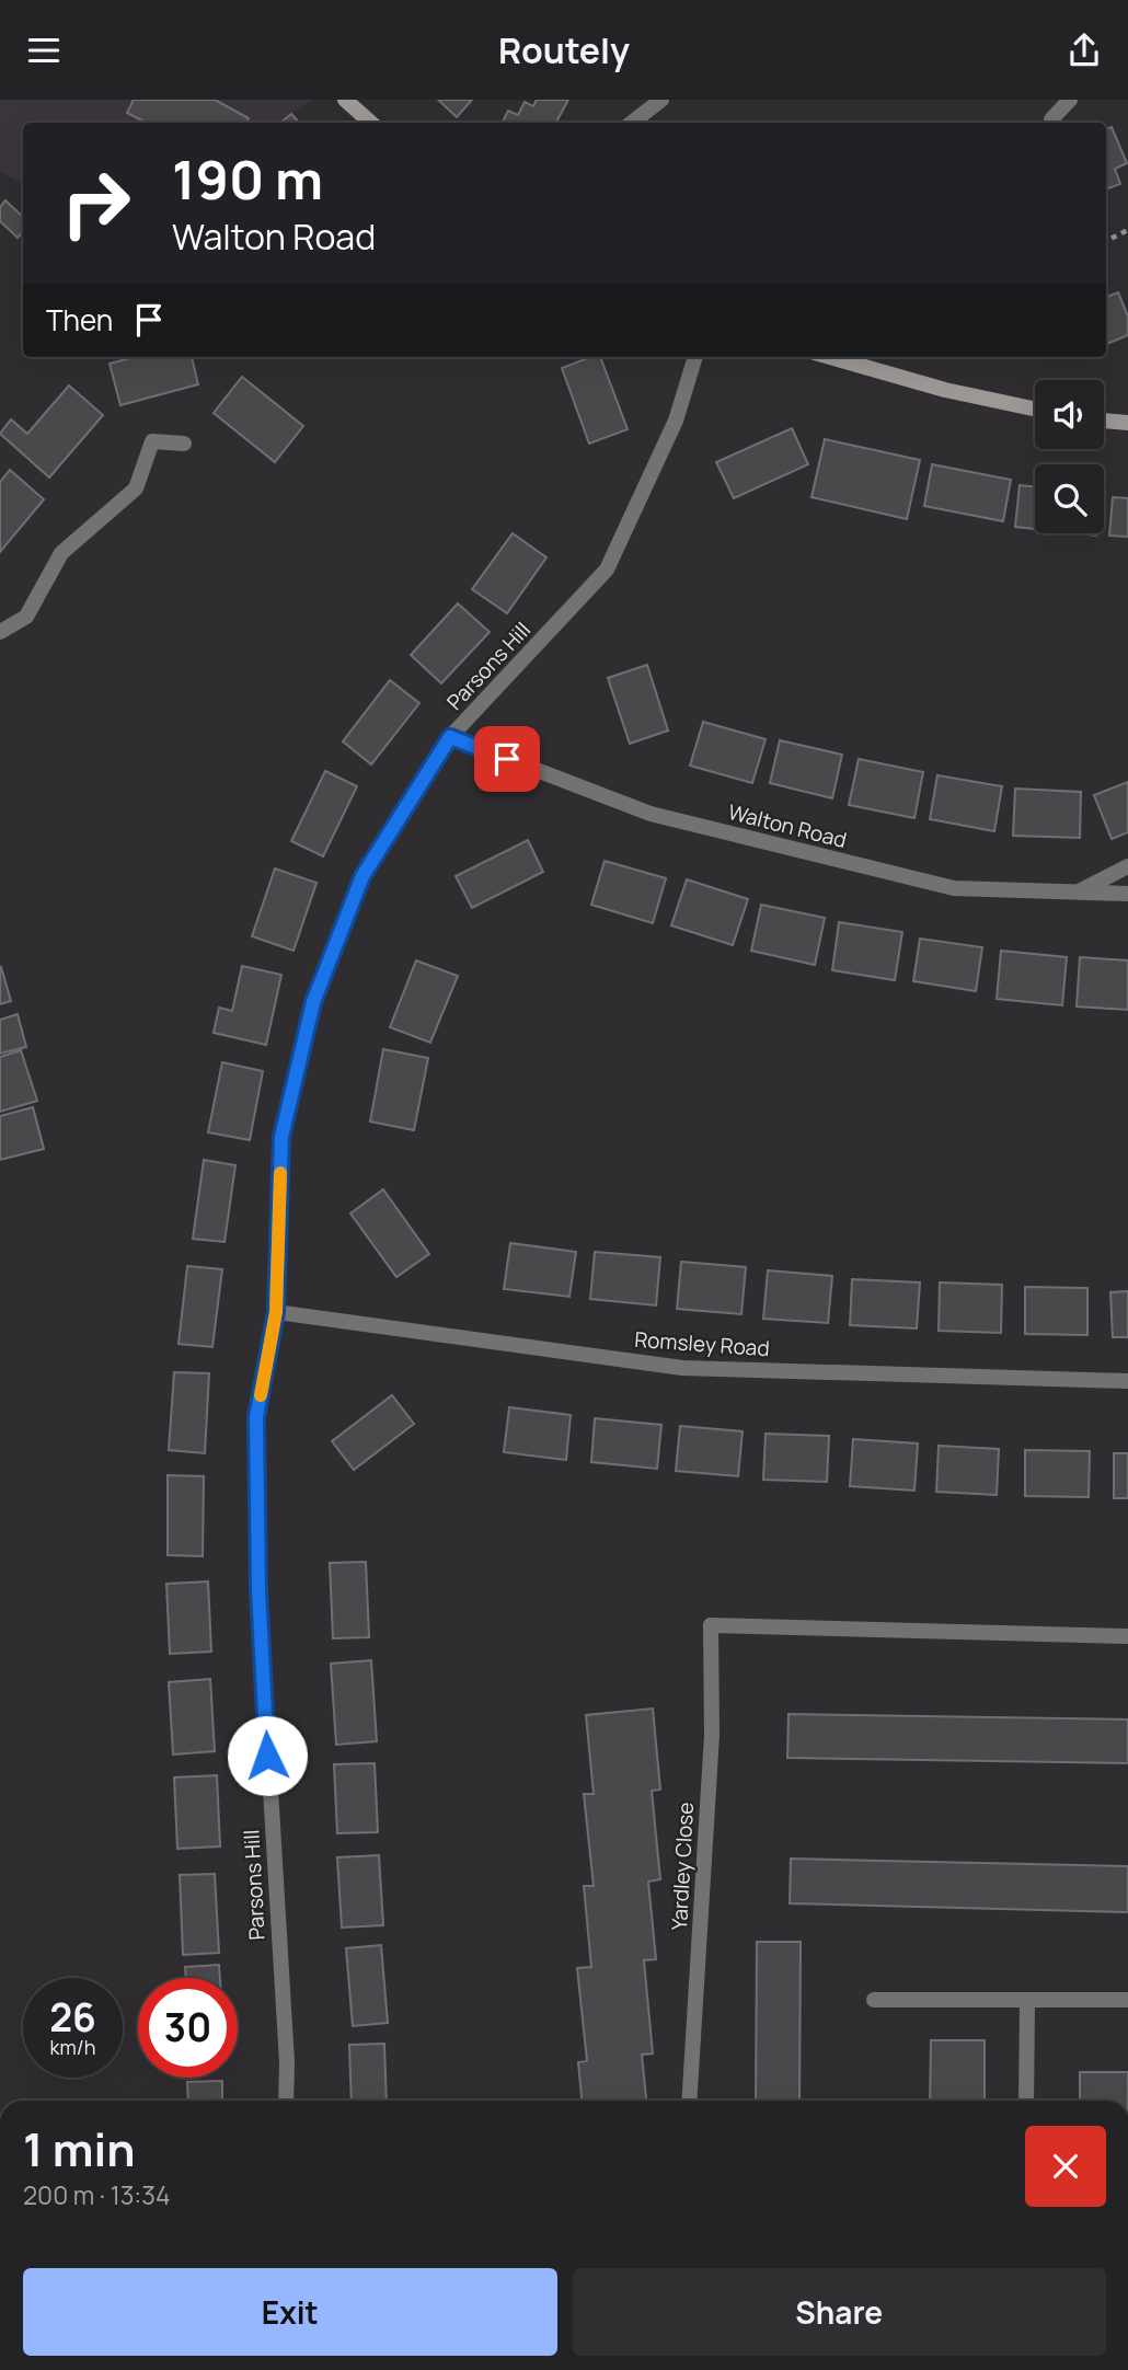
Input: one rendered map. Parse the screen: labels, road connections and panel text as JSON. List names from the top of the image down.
{
  "streets": {
    "street": [
      "Parsons Hill",
      "Walton Road",
      "Romsley Road",
      "Yardley Close"
    ]
  },
  "crossings": [
    ["Parsons Hill", "Walton Road"],
    ["Parsons Hill", "Romsley Road"]
  ],
  "page": {
    "header": "Routely",
    "turn": ["190 m", "Walton Road"],
    "then": "Then",
    "speed": "26 km/h",
    "limit": "30",
    "heading": ["1 min", "200 m · 13:34"],
    "buttons": ["Exit", "Share"]
  }
}
